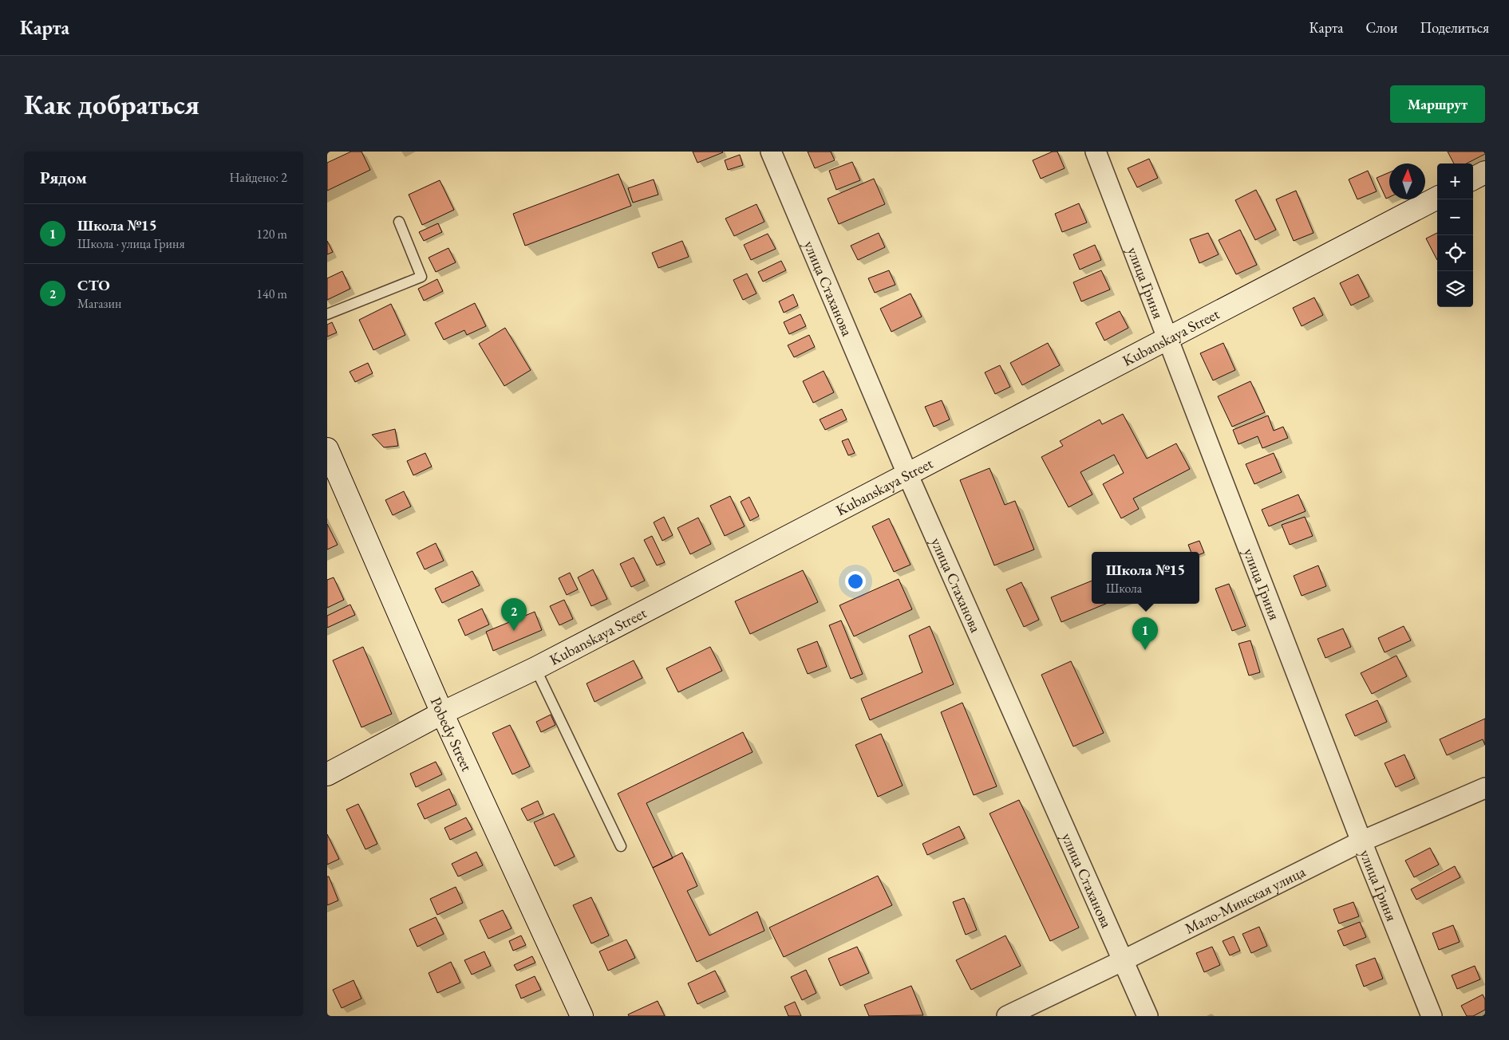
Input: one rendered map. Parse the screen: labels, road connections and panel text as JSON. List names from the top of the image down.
{
  "streets": {
    "street": [
      "улица Гриня",
      "улица Стаханова",
      "Kubanskaya Street",
      "Pobedy Street",
      "Мало-Минская улица"
    ]
  },
  "crossings": [
    ["улица Гриня", "Kubanskaya Street"],
    ["улица Гриня", "Мало-Минская улица"],
    ["улица Стаханова", "Kubanskaya Street"],
    ["улица Стаханова", "Мало-Минская улица"],
    ["Kubanskaya Street", "Pobedy Street"]
  ],
  "north": "top",
  "page": {
    "header": "Карта",
    "nav": ["Карта", "Слои", "Поделиться"],
    "buttons": "Маршрут",
    "title": "Как добраться",
    "heading": ["Рядом", "Найдено: 2"],
    "map_buttons": ["+", "−"],
    "list": [
      {
        "mark": "1",
        "name": "Школа №15",
        "note": "Школа · улица Гриня",
        "value": "120 m"
      },
      {
        "mark": "2",
        "name": "СТО",
        "note": "Магазин",
        "value": "140 m"
      }
    ],
    "popup": ["Школа №15", "Школа"],
    "pins": ["2", "1"]
  }
}
